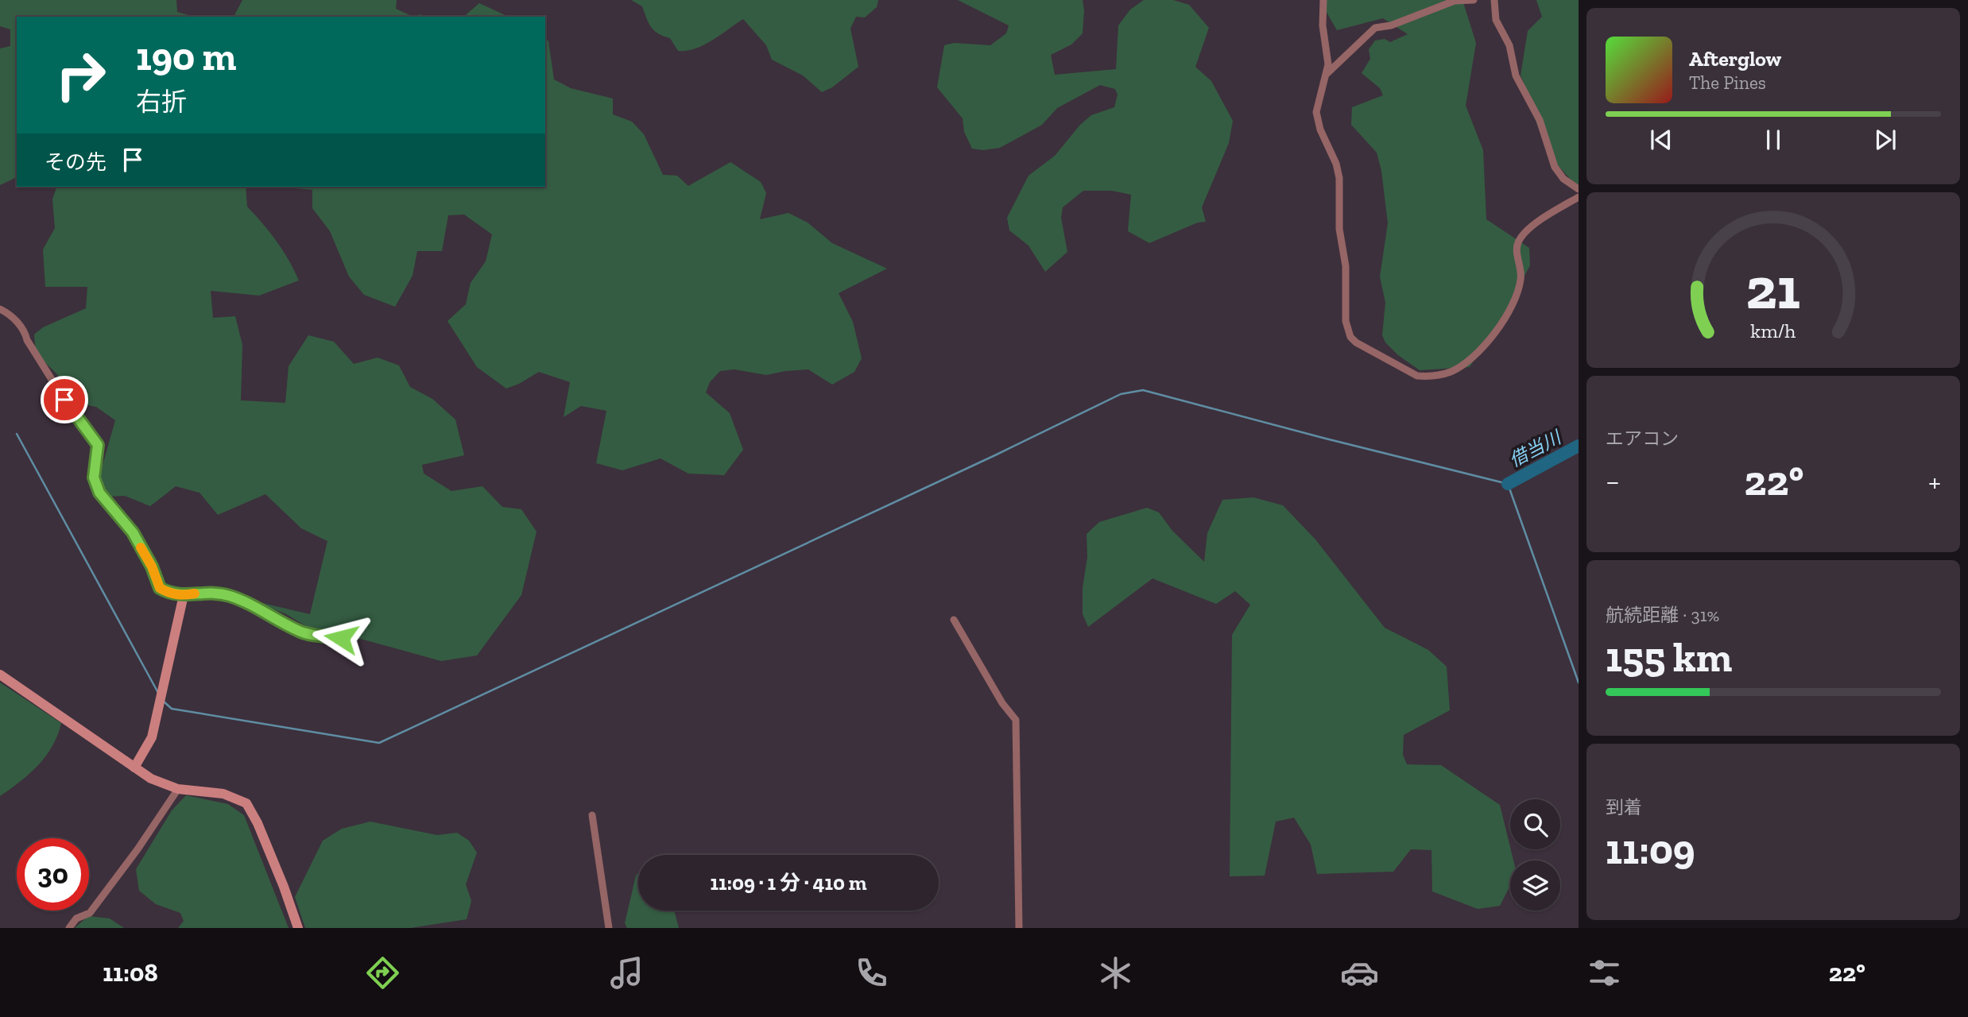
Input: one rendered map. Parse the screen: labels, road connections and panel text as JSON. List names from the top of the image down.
{
  "water": ["借当川"],
  "page": {
    "turn": ["190 m", "右折"],
    "song": ["Afterglow", "The Pines"],
    "then": "その先",
    "tile": [
      "エアコン",
      ["航続距離 · 31%", "155 km"],
      ["到着", "11:09"]
    ],
    "heat": ["−", "22°", "+"],
    "limit": "30",
    "trip": "11:09 · 1 分 · 410 m",
    "tabs": ["11:08", "22°"],
    "gauge": ["21", "km/h"]
  }
}
